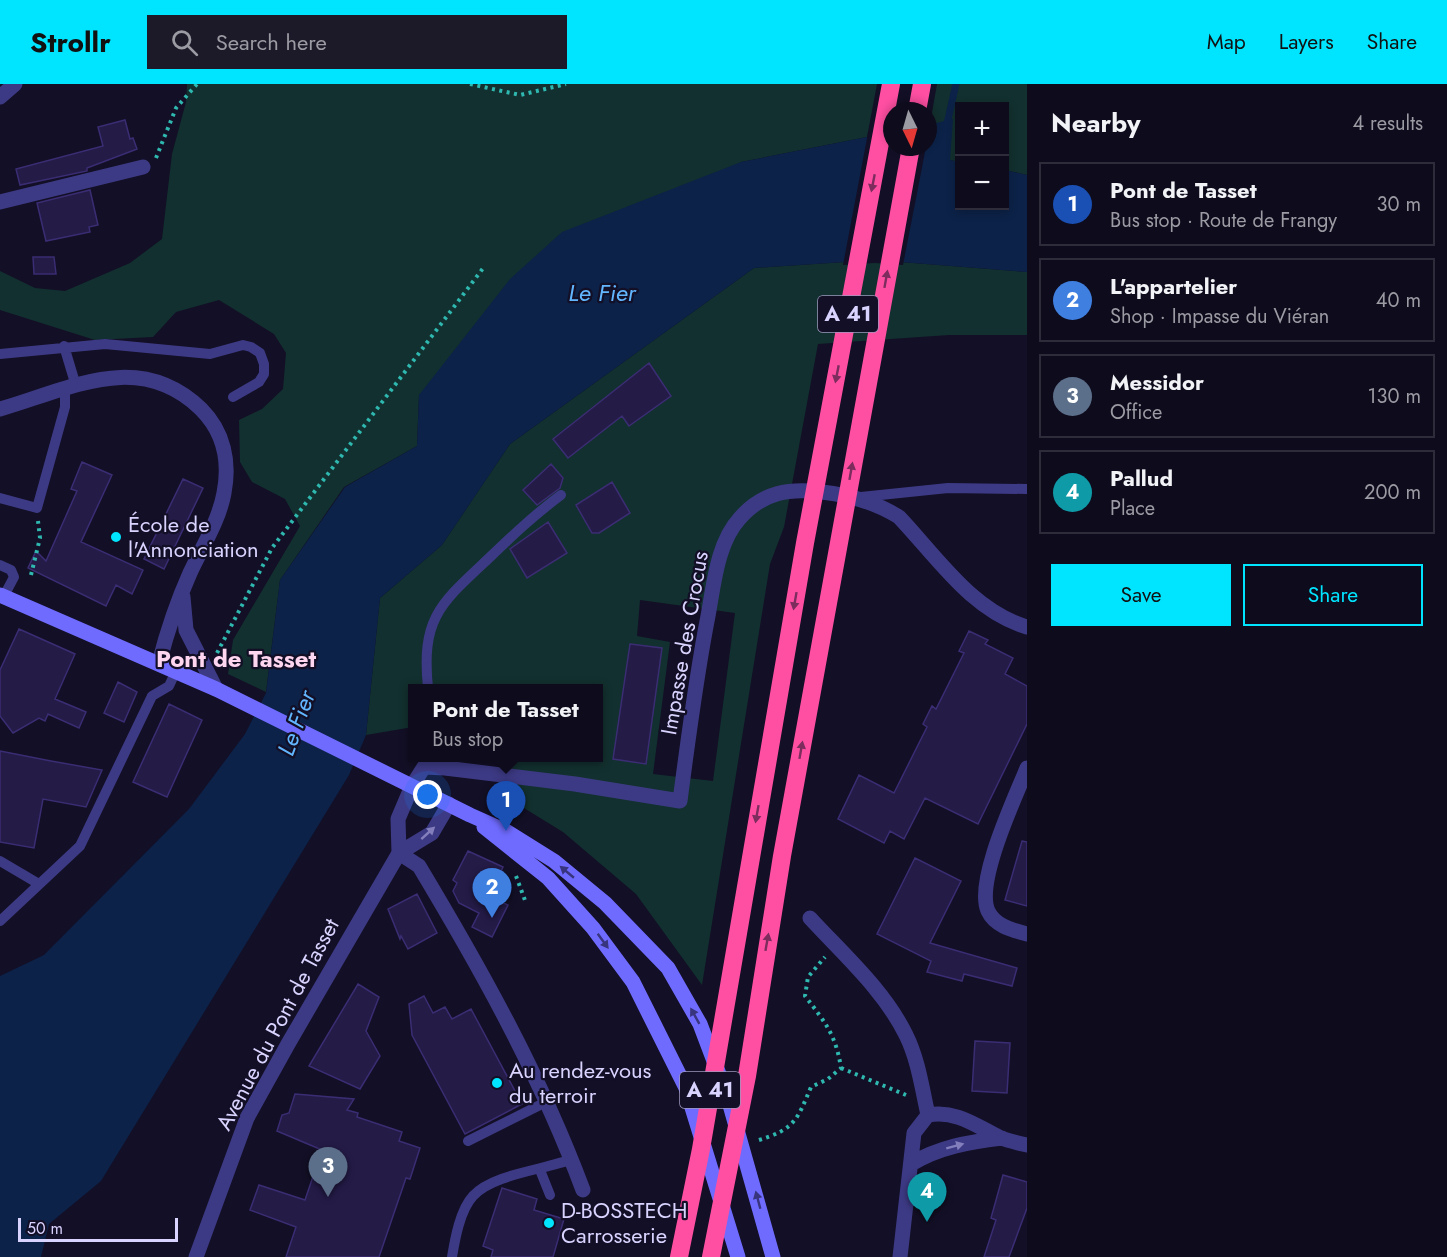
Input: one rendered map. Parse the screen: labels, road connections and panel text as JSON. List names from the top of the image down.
{
  "streets": {
    "highway": ["A 41"],
    "street": ["Impasse des Crocus", "Avenue du Pont de Tasset"]
  },
  "districts": ["Pont de Tasset"],
  "water": ["Le Fier"],
  "places": ["École de l'Annonciation", "Au rendez-vous du terroir", "D-BOSSTECH Carrosserie"],
  "scale_bar": "50 m",
  "north": "bottom",
  "page": {
    "header": "Strollr",
    "search": "Search here",
    "nav": ["Map", "Layers", "Share"],
    "heading": ["Nearby", "4 results"],
    "map_buttons": ["+", "−"],
    "list": [
      {
        "mark": "1",
        "name": "Pont de Tasset",
        "note": "Bus stop · Route de Frangy",
        "value": "30 m"
      },
      {
        "mark": "2",
        "name": "L'appartelier",
        "note": "Shop · Impasse du Viéran",
        "value": "40 m"
      },
      {
        "mark": "3",
        "name": "Messidor",
        "note": "Office",
        "value": "130 m"
      },
      {
        "mark": "4",
        "name": "Pallud",
        "note": "Place",
        "value": "200 m"
      }
    ],
    "buttons": ["Save", "Share"],
    "popup": ["Pont de Tasset", "Bus stop"],
    "pins": [
      "1",
      "2",
      "3",
      "4"
    ],
    "scale": "50 m"
  }
}
